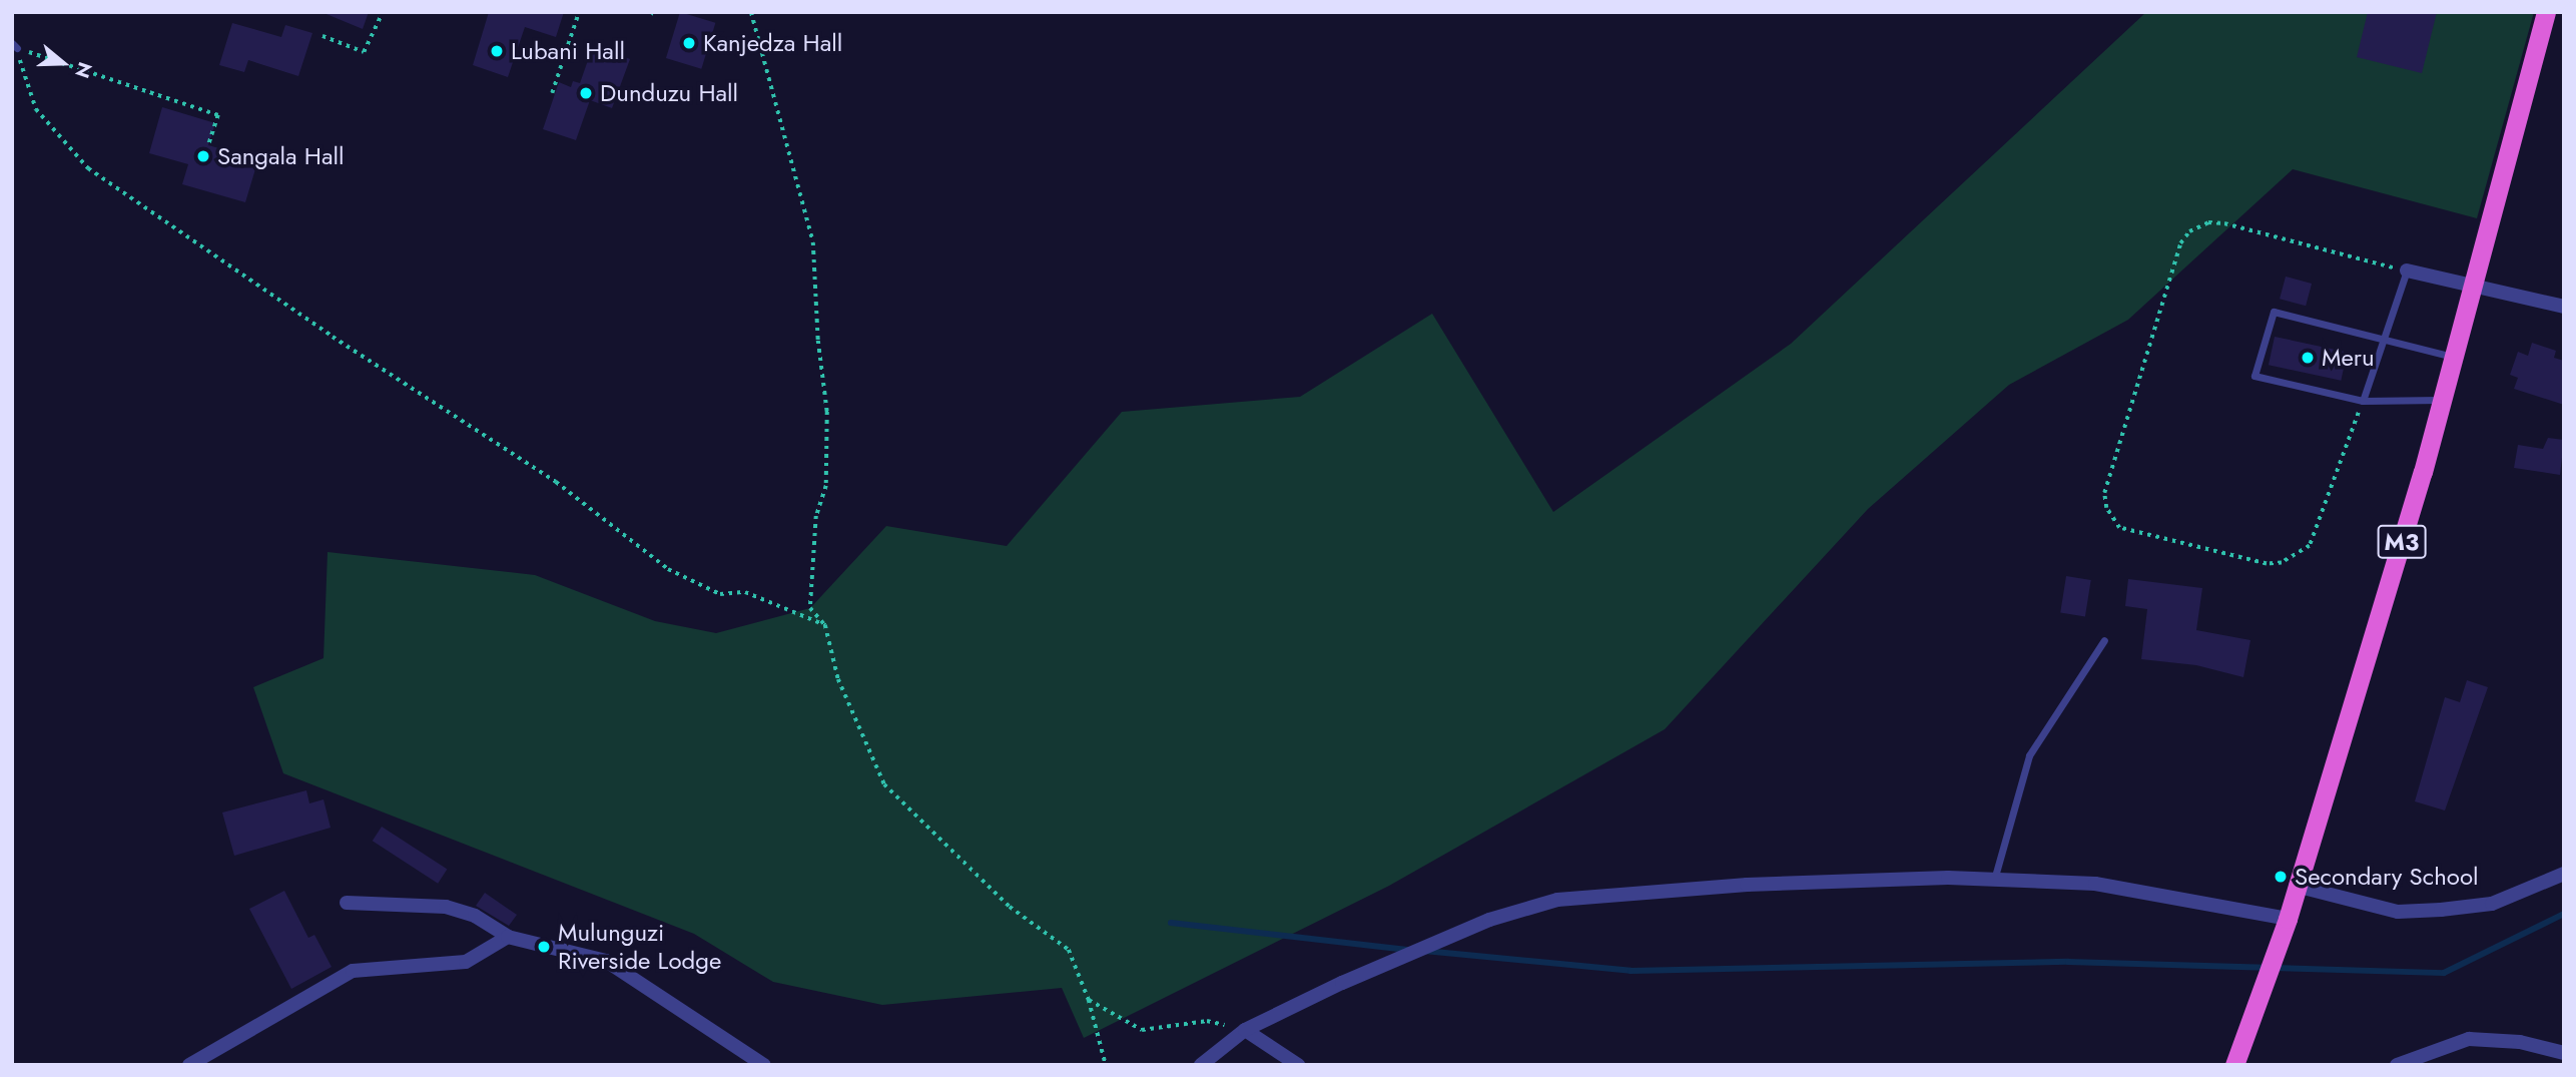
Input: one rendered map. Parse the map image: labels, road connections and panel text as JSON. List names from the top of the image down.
{
  "streets": {
    "highway": ["M3"]
  },
  "places": [
    "Kanjedza Hall",
    "Lubani Hall",
    "Dunduzu Hall",
    "Sangala Hall",
    "Meru",
    "Secondary School",
    "Mulunguzi Riverside Lodge"
  ],
  "north": "right"
}
